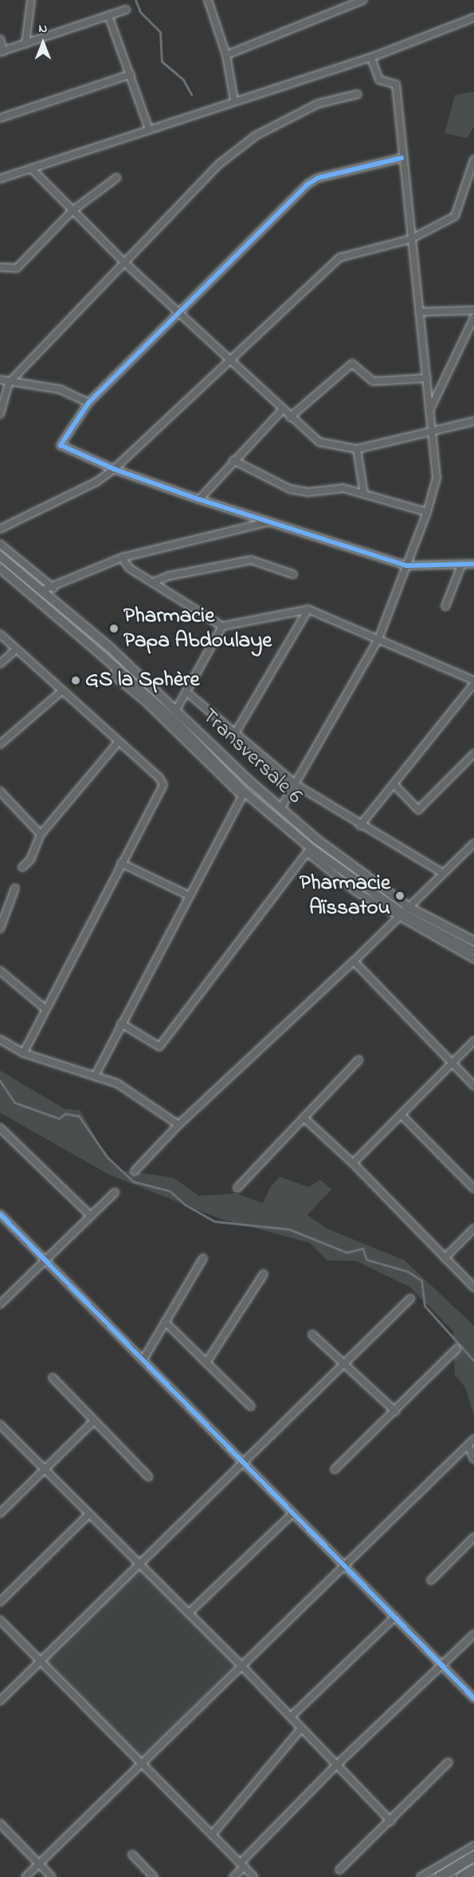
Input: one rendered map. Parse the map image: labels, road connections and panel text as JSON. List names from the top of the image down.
{
  "streets": {
    "main road": ["Transversale 6"]
  },
  "places": ["Pharmacie Papa Abdoulaye", "GS la Sphère", "Pharmacie Aïssatou"],
  "north": "top"
}
